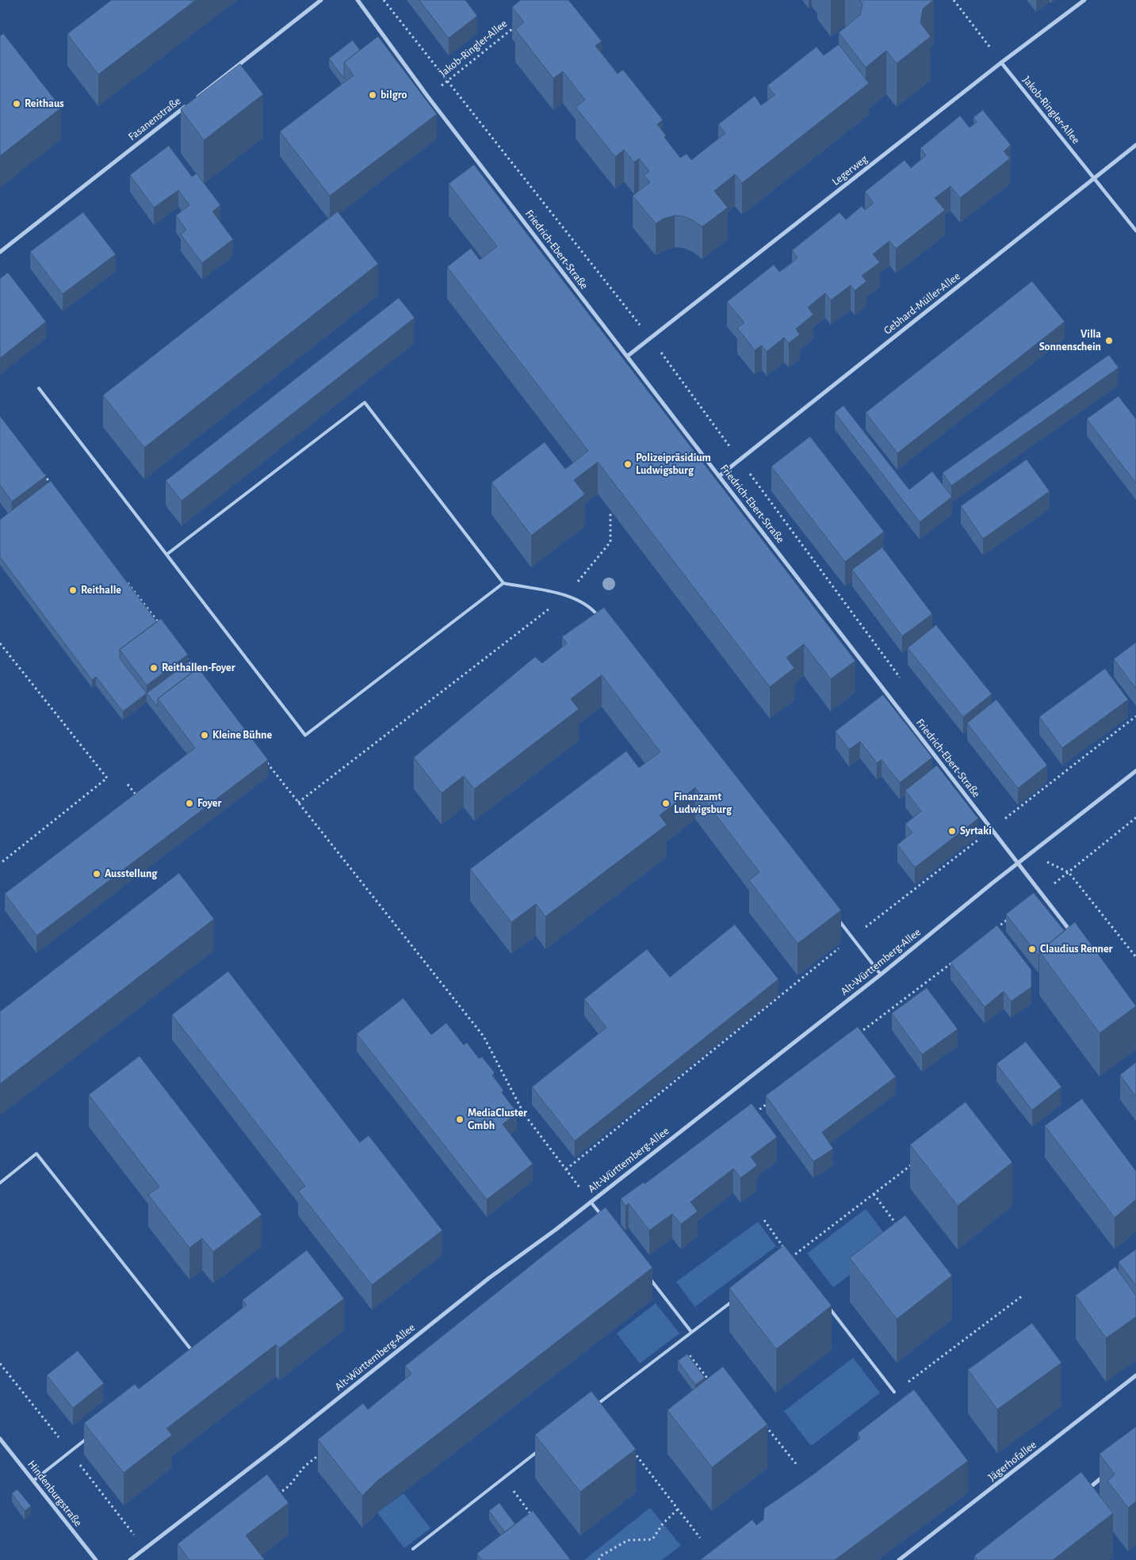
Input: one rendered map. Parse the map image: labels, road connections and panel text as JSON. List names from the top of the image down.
{
  "streets": {
    "street": [
      "Jakob-Ringler-Allee",
      "Fasanenstraße",
      "Legerweg",
      "Friedrich-Ebert-Straße",
      "Gebhard-Müller-Allee",
      "Alt-Württemberg-Allee",
      "Jägerhofallee",
      "Hindenburgstraße"
    ]
  },
  "crossings": [
    ["Jakob-Ringler-Allee", "Legerweg"],
    ["Jakob-Ringler-Allee", "Friedrich-Ebert-Straße"],
    ["Jakob-Ringler-Allee", "Gebhard-Müller-Allee"],
    ["Legerweg", "Friedrich-Ebert-Straße"],
    ["Friedrich-Ebert-Straße", "Gebhard-Müller-Allee"],
    ["Friedrich-Ebert-Straße", "Alt-Württemberg-Allee"]
  ],
  "places": [
    "bilgro",
    "Reithaus",
    "Villa Sonnenschein",
    "Polizeipräsidium Ludwigsburg",
    "Reithalle",
    "Reithallen-Foyer",
    "Kleine Bühne",
    "Foyer",
    "Finanzamt Ludwigsburg",
    "Syrtaki",
    "Ausstellung",
    "Claudius Renner",
    "MediaCluster Gmbh"
  ]
}
